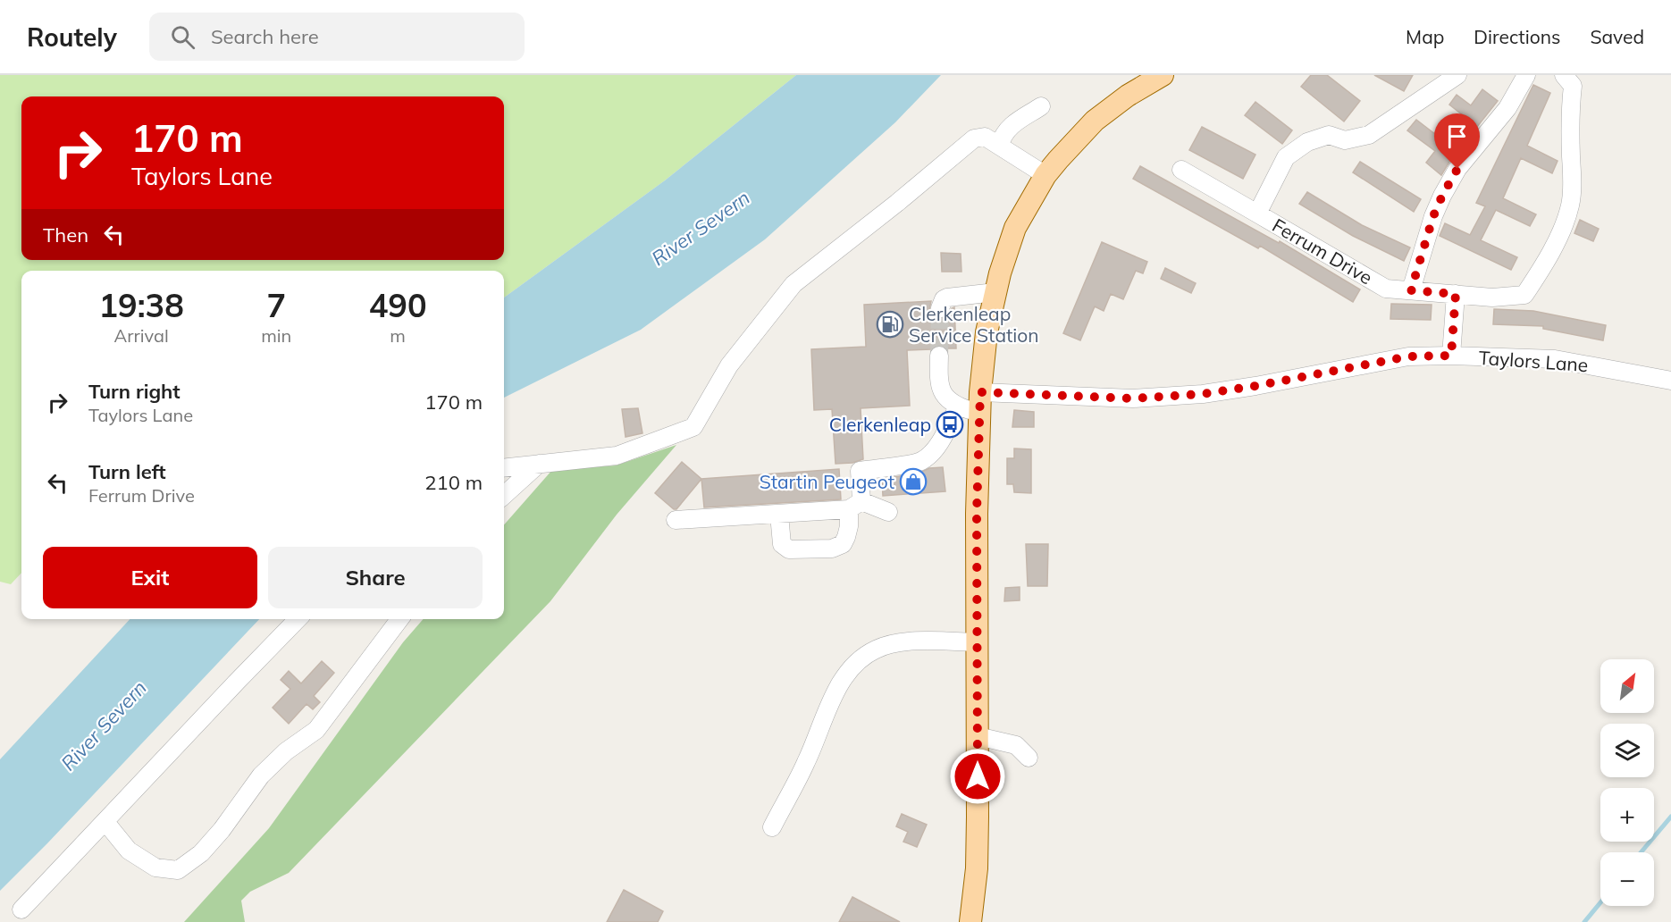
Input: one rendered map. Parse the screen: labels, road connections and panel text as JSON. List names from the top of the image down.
{
  "streets": {
    "street": ["Ferrum Drive", "Taylors Lane"]
  },
  "water": ["River Severn"],
  "places": {
    "fuel station": ["Clerkenleap Service Station"],
    "bus stop": ["Clerkenleap"],
    "shop": ["Startin Peugeot"]
  },
  "north": "top right",
  "page": {
    "header": "Routely",
    "search": "Search here",
    "nav": ["Map", "Directions", "Saved"],
    "turn": ["170 m", "Taylors Lane"],
    "then": "Then",
    "eta": [
      "19:38",
      "Arrival",
      "7",
      "min",
      "490",
      "m"
    ],
    "list": [
      {
        "name": "Turn right",
        "note": "Taylors Lane",
        "value": "170 m"
      },
      {
        "name": "Turn left",
        "note": "Ferrum Drive",
        "value": "210 m"
      }
    ],
    "buttons": ["Exit", "Share"],
    "map_buttons": ["+", "−"]
  }
}
